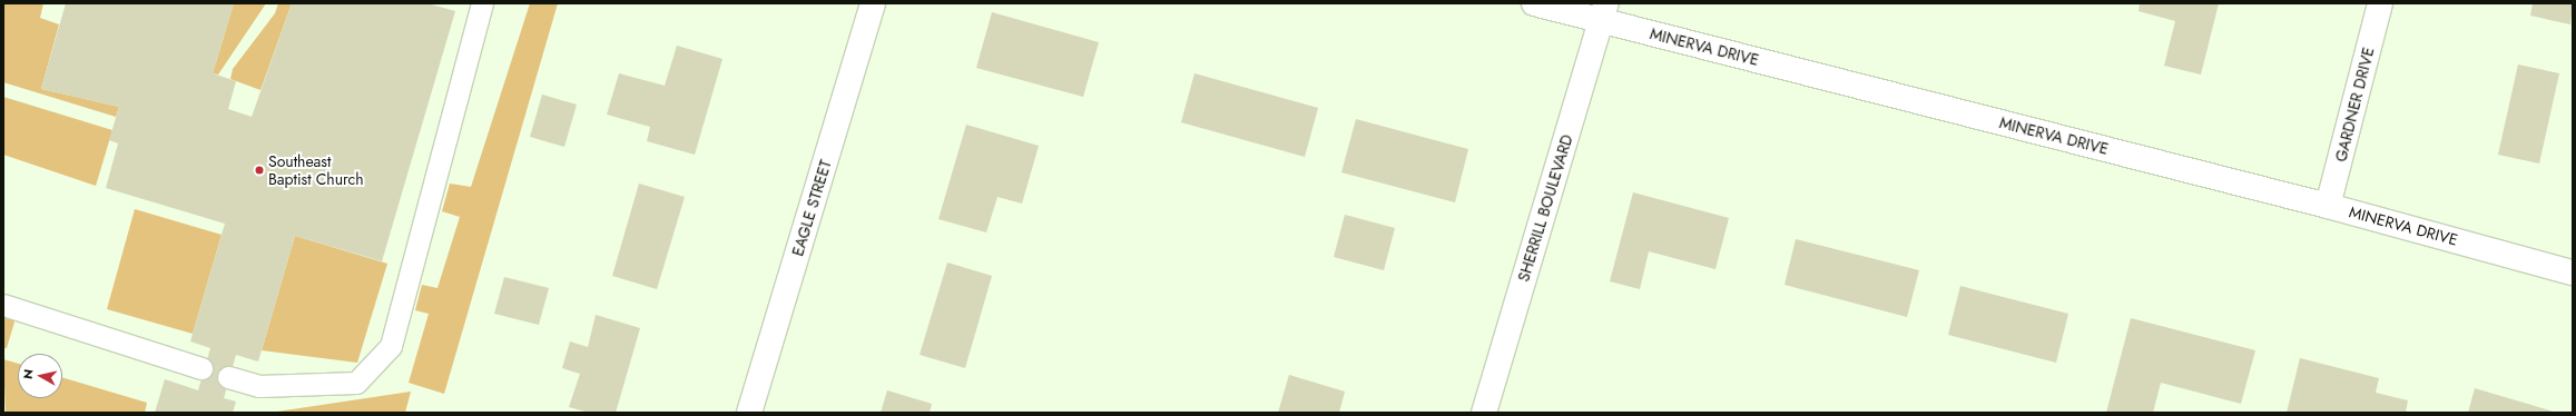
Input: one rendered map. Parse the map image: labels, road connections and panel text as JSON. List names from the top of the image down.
{
  "streets": {
    "street": [
      "MINERVA DRIVE",
      "GARDNER DRIVE",
      "EAGLE STREET",
      "SHERRILL BOULEVARD"
    ]
  },
  "crossings": [
    ["MINERVA DRIVE", "GARDNER DRIVE"],
    ["MINERVA DRIVE", "SHERRILL BOULEVARD"]
  ],
  "places": ["Southeast Baptist Church"],
  "north": "left"
}
